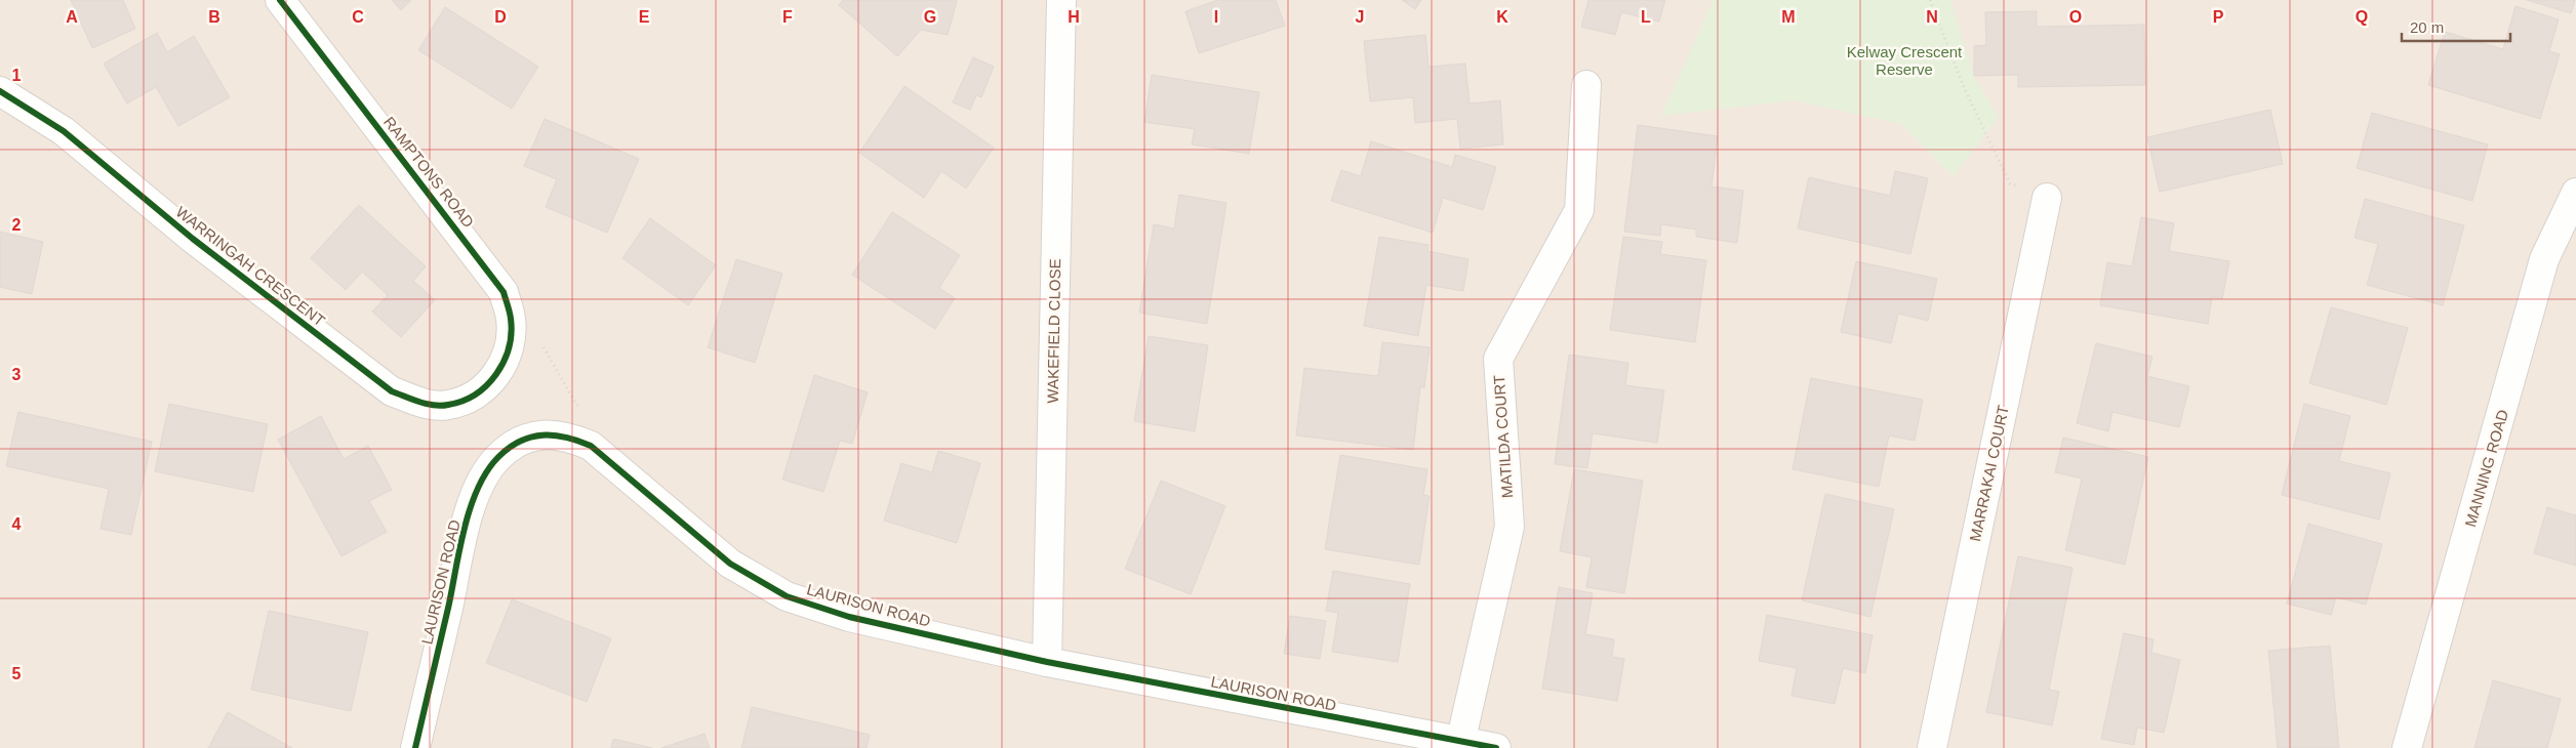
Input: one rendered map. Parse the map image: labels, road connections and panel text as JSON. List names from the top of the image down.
{
  "streets": {
    "street": [
      "RAMPTONS ROAD",
      "WARRINGAH CRESCENT",
      "WAKEFIELD CLOSE",
      "MATILDA COURT",
      "MANNING ROAD",
      "MARRAKAI COURT",
      "LAURISON ROAD"
    ]
  },
  "crossings": [
    ["RAMPTONS ROAD", "WARRINGAH CRESCENT"],
    ["WAKEFIELD CLOSE", "LAURISON ROAD"],
    ["MATILDA COURT", "LAURISON ROAD"]
  ],
  "parks": ["Kelway Crescent Reserve"],
  "scale_bar": "20 m",
  "grid": {
    "columns": [
      "A",
      "B",
      "C",
      "D",
      "E",
      "F",
      "G",
      "H",
      "I",
      "J",
      "K",
      "L",
      "M",
      "N",
      "O",
      "P",
      "Q"
    ],
    "rows": [
      "1",
      "2",
      "3",
      "4",
      "5"
    ]
  }
}
